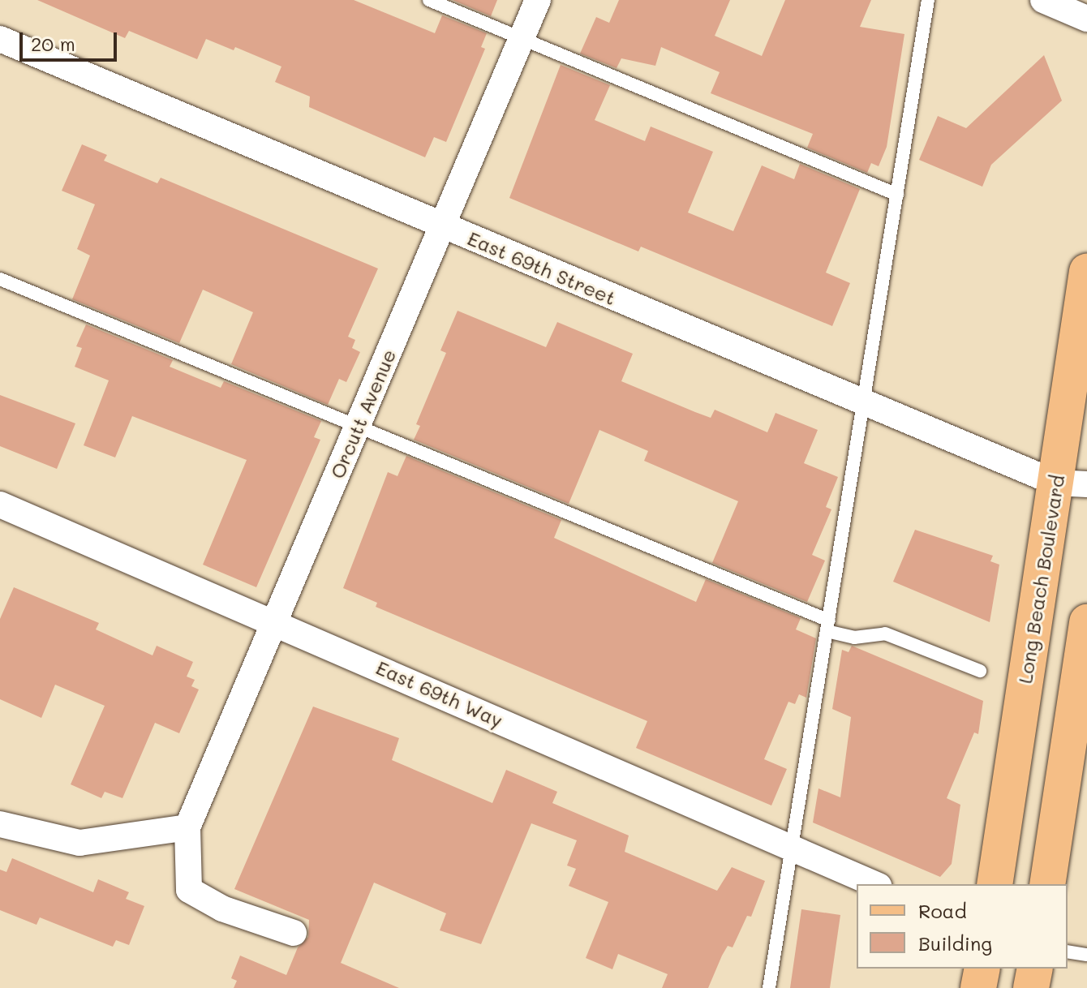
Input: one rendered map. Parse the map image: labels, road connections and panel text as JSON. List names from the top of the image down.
{
  "streets": {
    "main road": ["Long Beach Boulevard"],
    "street": ["East 69th Street", "Orcutt Avenue", "East 69th Way"]
  },
  "crossings": [
    ["East 69th Street", "Orcutt Avenue"],
    ["East 69th Street", "Long Beach Boulevard"],
    ["Orcutt Avenue", "East 69th Way"]
  ],
  "legend": ["Road", "Building"],
  "scale_bar": "20 m"
}
